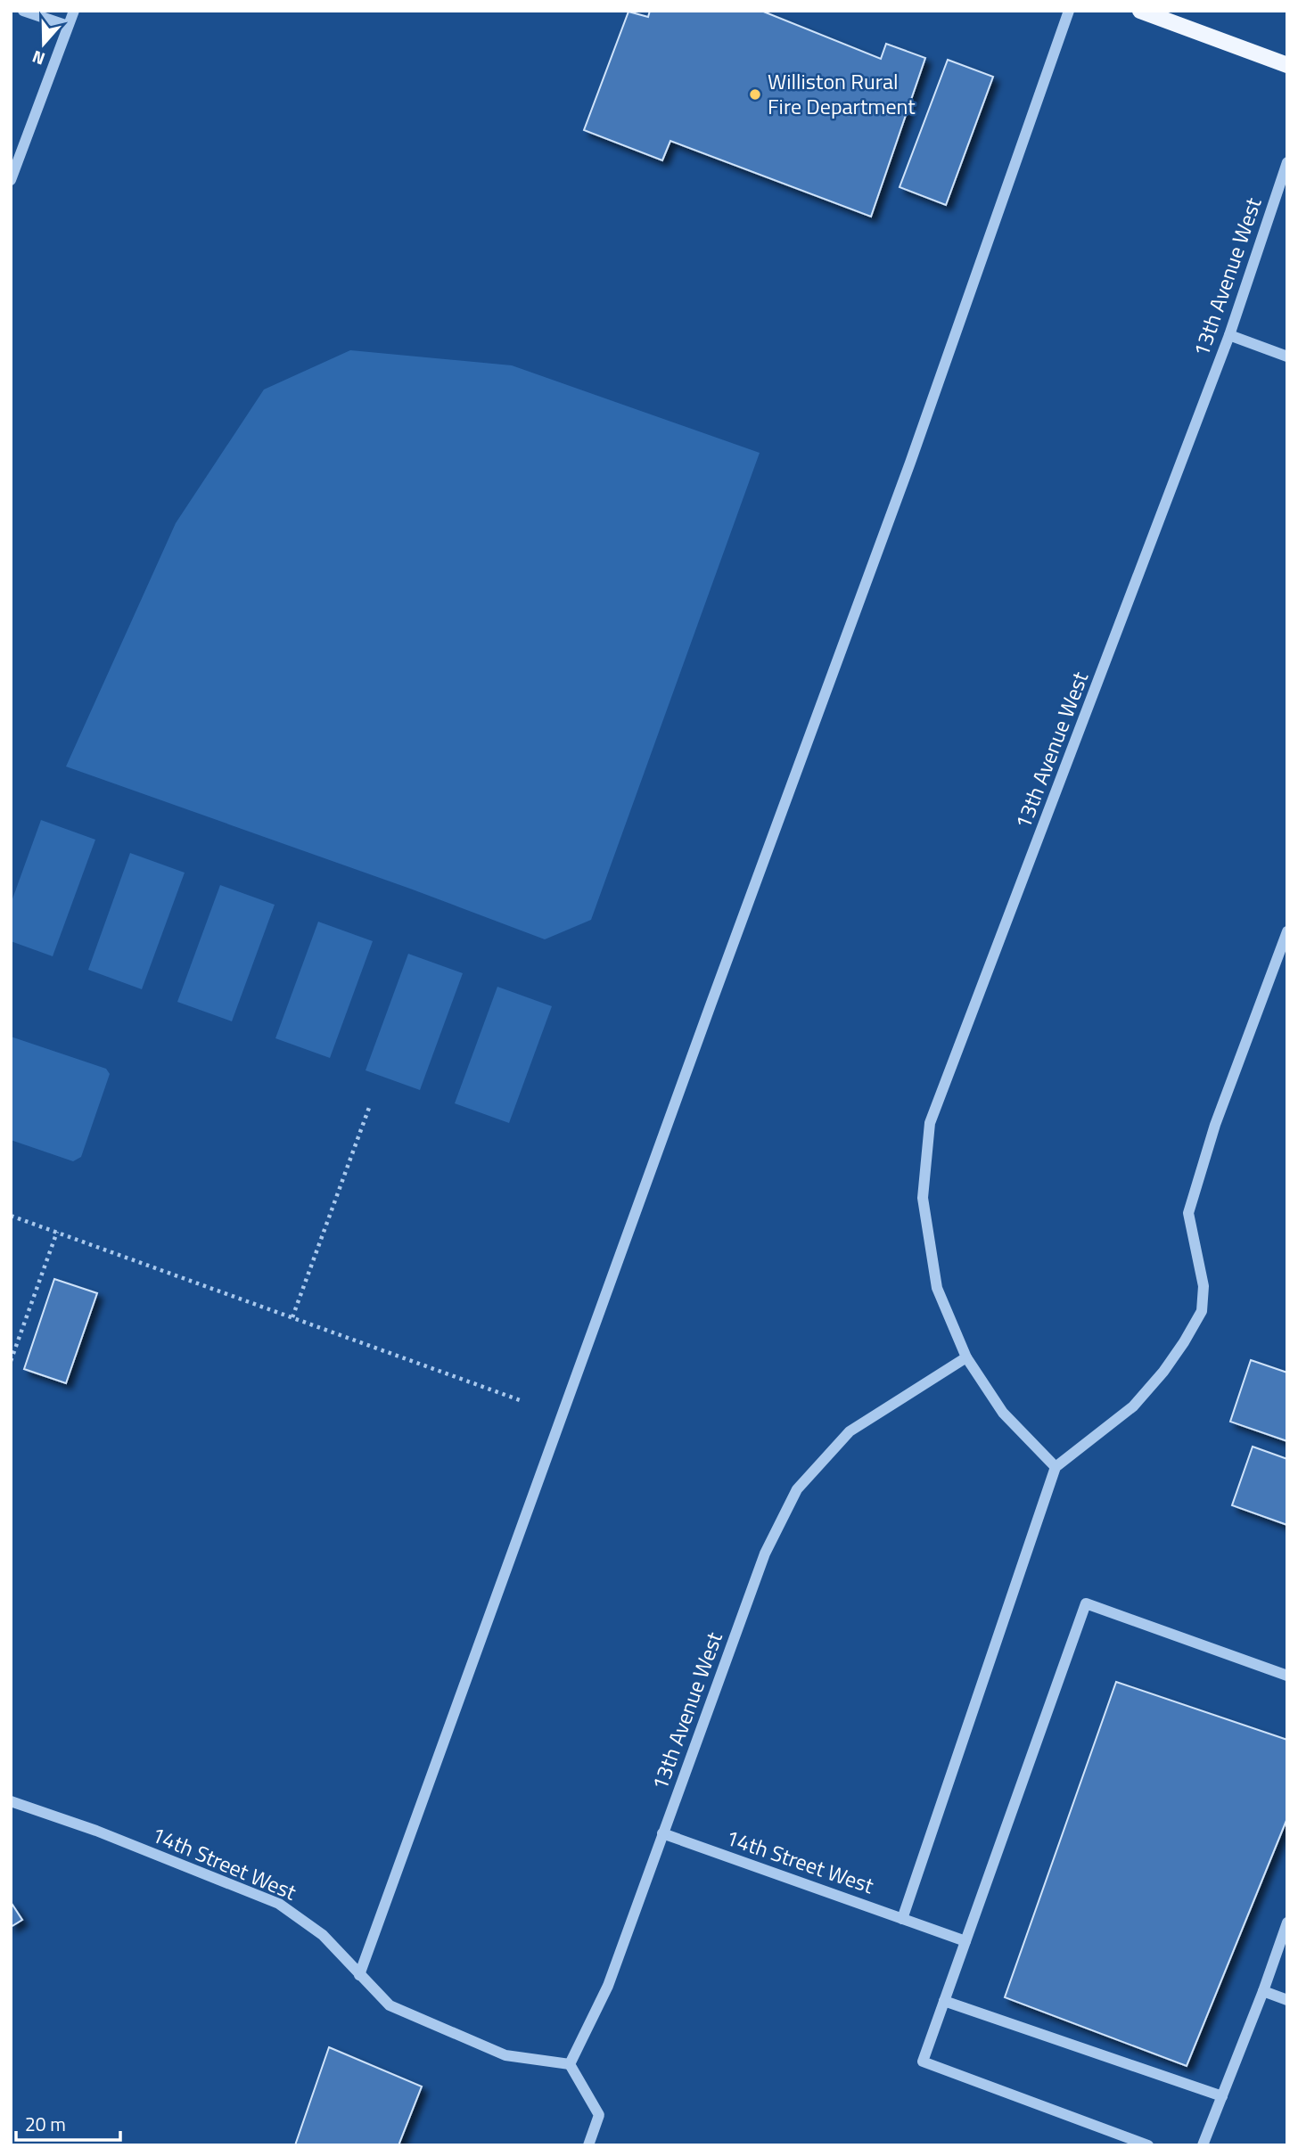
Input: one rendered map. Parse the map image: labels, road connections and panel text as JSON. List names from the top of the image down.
{
  "streets": {
    "street": ["13th Avenue West", "14th Street West"]
  },
  "crossings": [
    ["13th Avenue West", "14th Street West"]
  ],
  "places": ["Williston Rural Fire Department"],
  "scale_bar": "20 m",
  "north": "bottom"
}
